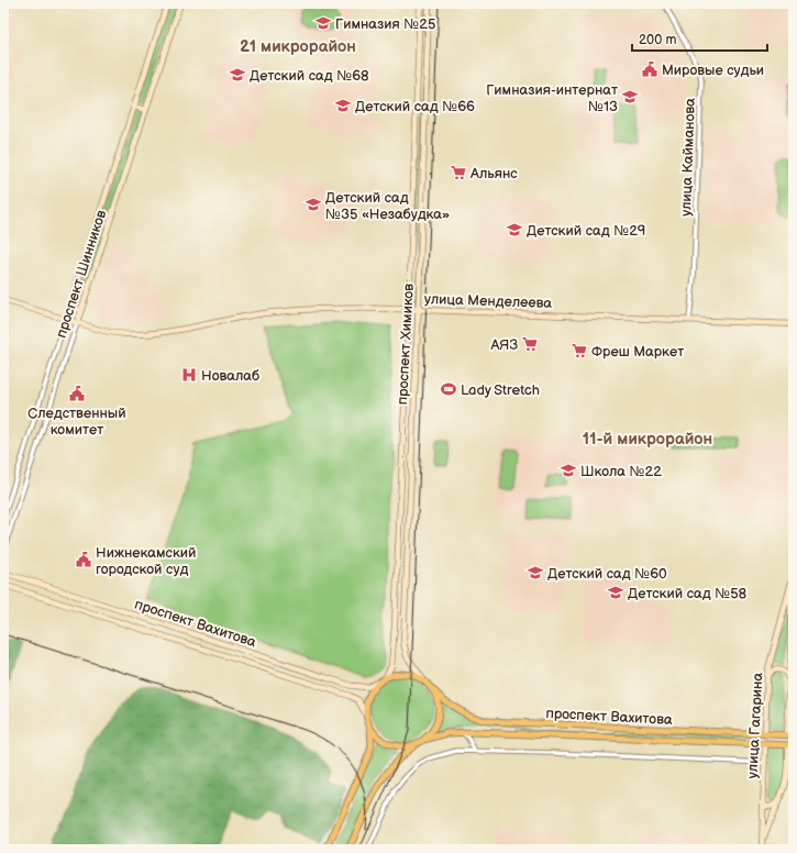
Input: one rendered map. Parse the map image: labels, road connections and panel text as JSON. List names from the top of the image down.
{
  "streets": {
    "main road": [
      "проспект Шинников",
      "улица Менделеева",
      "проспект Химиков",
      "проспект Вахитова",
      "улица Гагарина"
    ],
    "street": ["улица Кайманова"]
  },
  "crossings": [
    ["улица Кайманова", "улица Менделеева"],
    ["проспект Шинников", "улица Менделеева"],
    ["улица Менделеева", "проспект Химиков"],
    ["проспект Химиков", "проспект Вахитова"],
    ["проспект Вахитова", "улица Гагарина"]
  ],
  "districts": ["21 микрорайон", "11-й микрорайон"],
  "places": {
    "school or university": [
      "Гимназия №25",
      "Детский сад №68",
      "Гимназия-интернат №13",
      "Детский сад №66",
      "Детский сад №35 «Незабудка»",
      "Детский сад №29",
      "Школа №22",
      "Детский сад №60",
      "Детский сад №58"
    ],
    "public building": ["Мировые судьи", "Следственный комитет", "Нижнекамский городской суд"],
    "supermarket": ["Альянс", "АЯЗ", "Фреш Маркет"],
    "hospital": ["Новалаб"],
    "sports": ["Lady Stretch"]
  },
  "scale_bar": "200 m"
}
